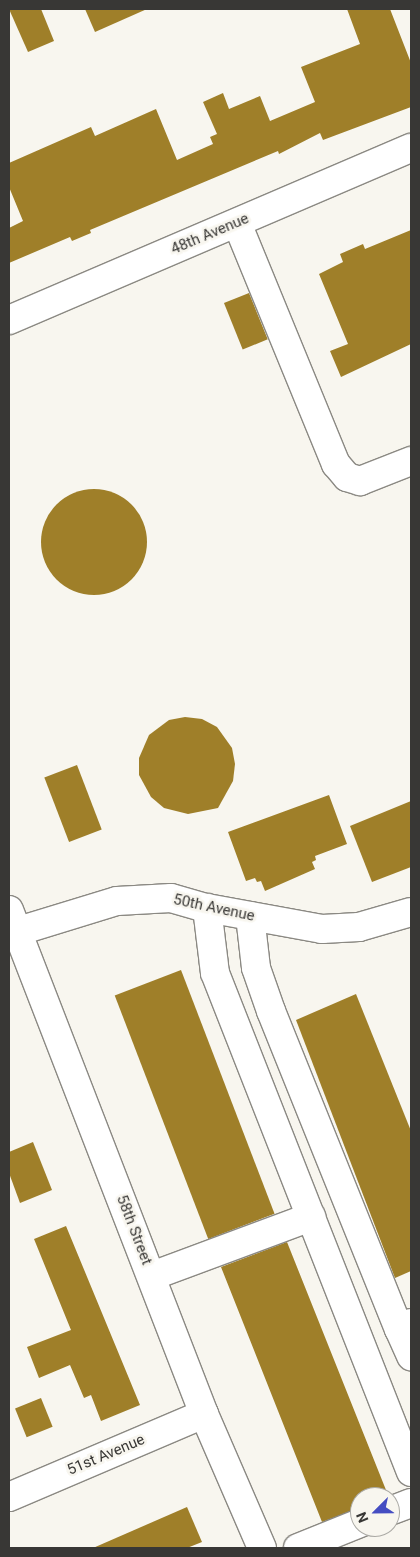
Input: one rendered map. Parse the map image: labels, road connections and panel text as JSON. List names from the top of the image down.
{
  "streets": {
    "street": [
      "48th Avenue",
      "50th Avenue",
      "58th Street",
      "51st Avenue"
    ]
  },
  "crossings": [
    ["50th Avenue", "58th Street"],
    ["58th Street", "51st Avenue"]
  ],
  "north": "bottom left"
}
